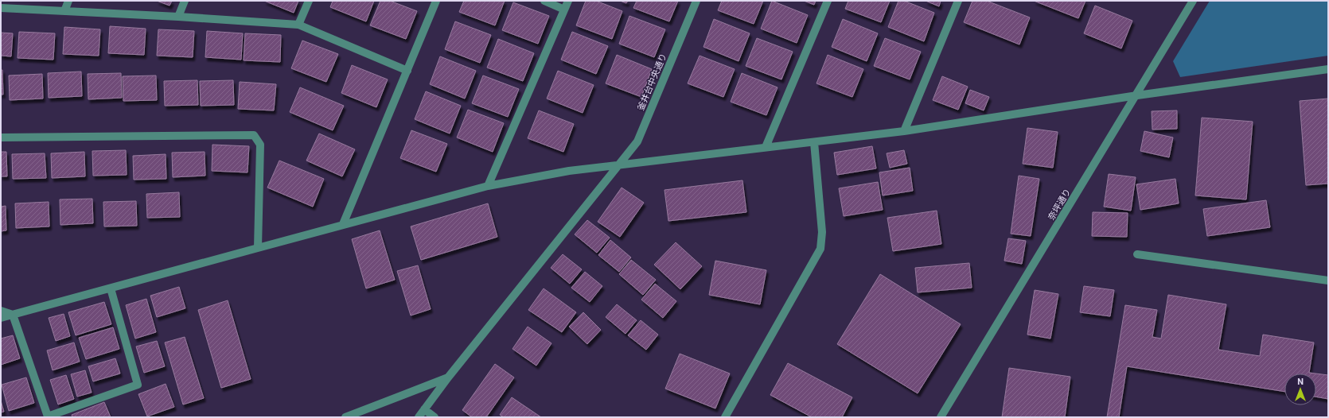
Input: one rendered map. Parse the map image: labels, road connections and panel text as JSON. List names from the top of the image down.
{
  "streets": {
    "street": ["釜井台中央通り", "奈坪通り"]
  },
  "north": "top"
}
